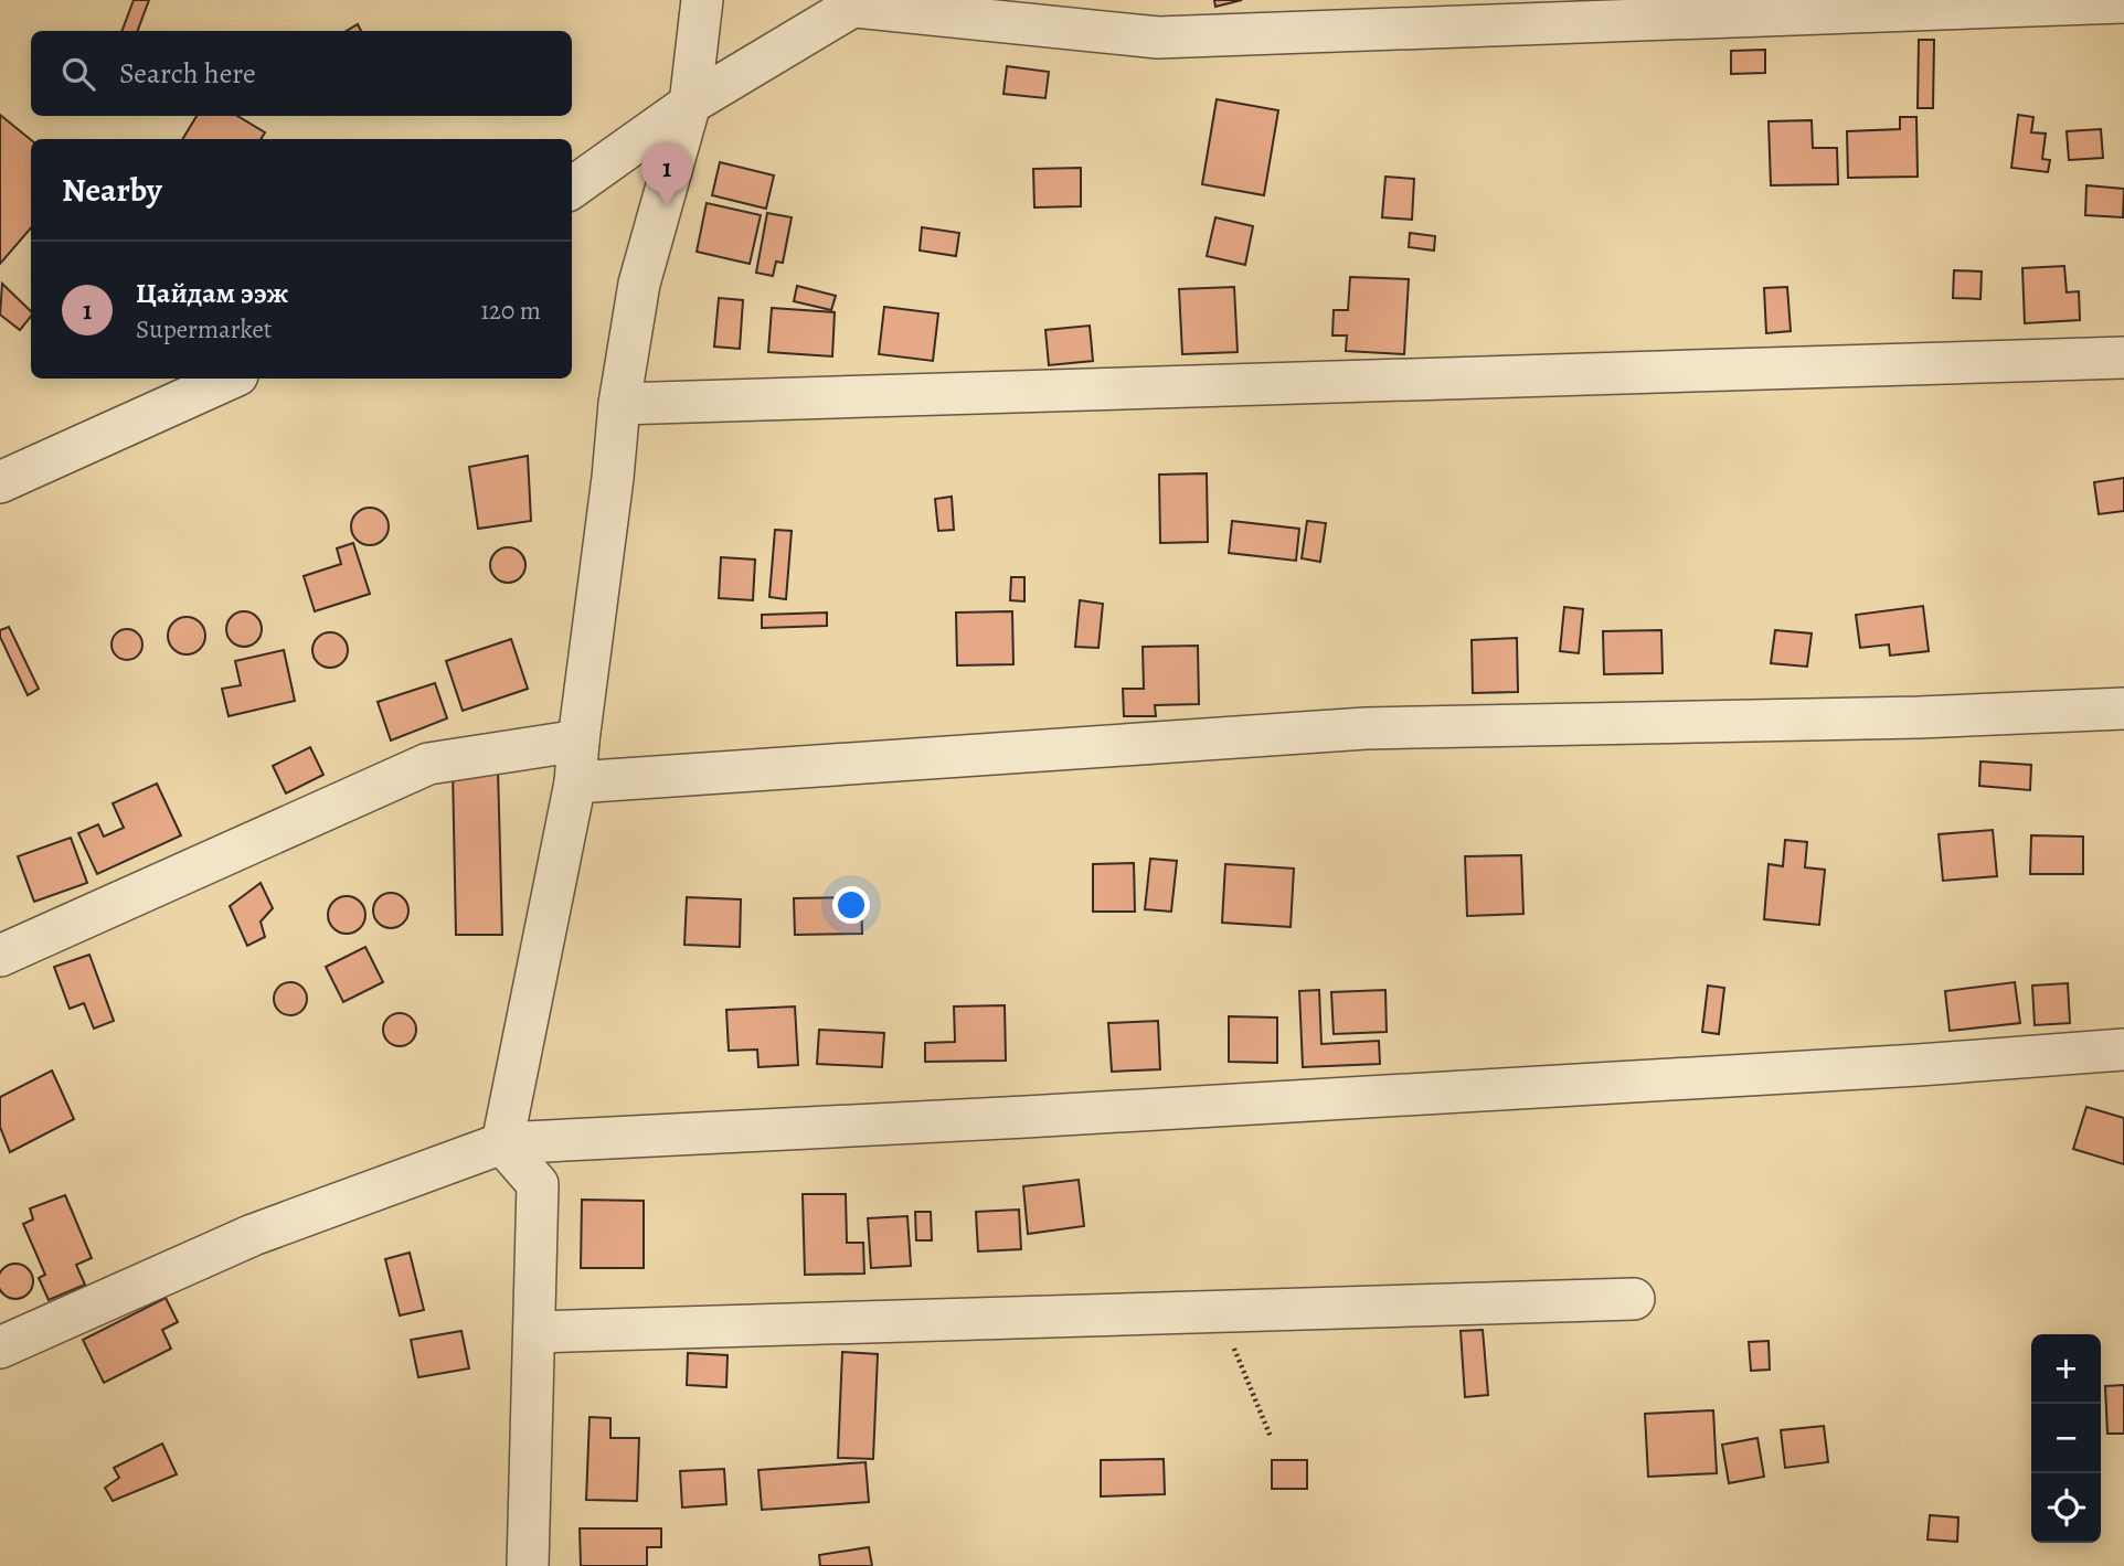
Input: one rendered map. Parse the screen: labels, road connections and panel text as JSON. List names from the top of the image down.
{
  "page": {
    "search": "Search here",
    "heading": "Nearby",
    "pins": "1",
    "list": [
      {
        "mark": "1",
        "name": "Цайдам ээж",
        "note": "Supermarket",
        "value": "120 m"
      }
    ],
    "map_buttons": ["+", "−"]
  }
}
